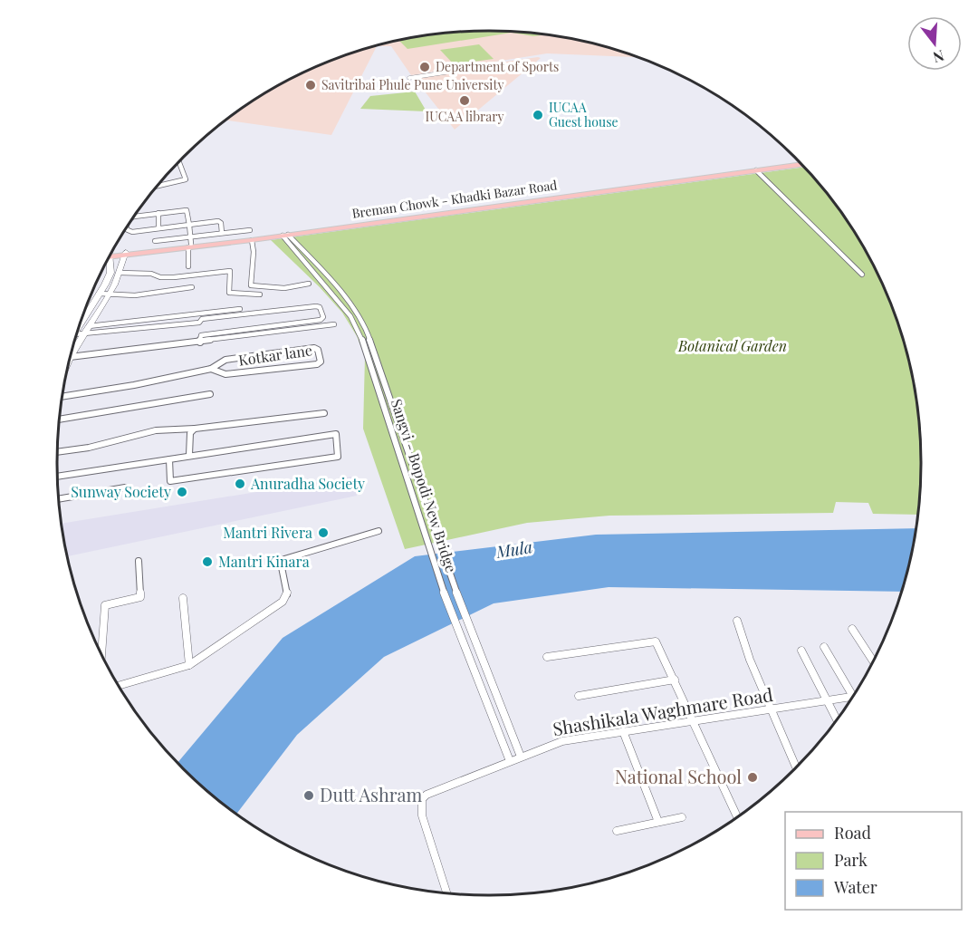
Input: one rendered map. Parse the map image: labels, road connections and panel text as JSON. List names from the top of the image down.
{
  "streets": {
    "main road": ["Breman Chowk - Khadki Bazar Road"],
    "street": ["Kotkar lane", "Sangvi - Bopodi New Bridge", "Shashikala Waghmare Road"]
  },
  "crossings": [
    ["Breman Chowk - Khadki Bazar Road", "Sangvi - Bopodi New Bridge"],
    ["Sangvi - Bopodi New Bridge", "Shashikala Waghmare Road"]
  ],
  "water": ["Mula"],
  "parks": ["Botanical Garden"],
  "places": [
    "Department of Sports",
    "Savitribai Phule Pune University",
    "IUCAA library",
    "IUCAA Guest house",
    "Anuradha Society",
    "Sunway Society",
    "Mantri Rivera",
    "Mantri Kinara",
    "National School",
    "Dutt Ashram"
  ],
  "legend": ["Road", "Park", "Water"],
  "north": "bottom"
}
